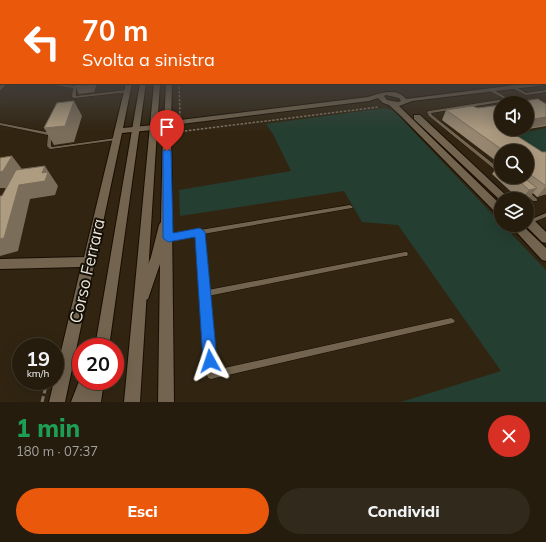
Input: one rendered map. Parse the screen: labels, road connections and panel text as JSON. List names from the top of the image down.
{
  "streets": {
    "street": ["Corso Ferrara"]
  },
  "page": {
    "turn": ["70 m", "Svolta a sinistra"],
    "speed": "19 km/h",
    "limit": "20",
    "heading": ["1 min", "180 m · 07:37"],
    "buttons": ["Esci", "Condividi"]
  }
}
